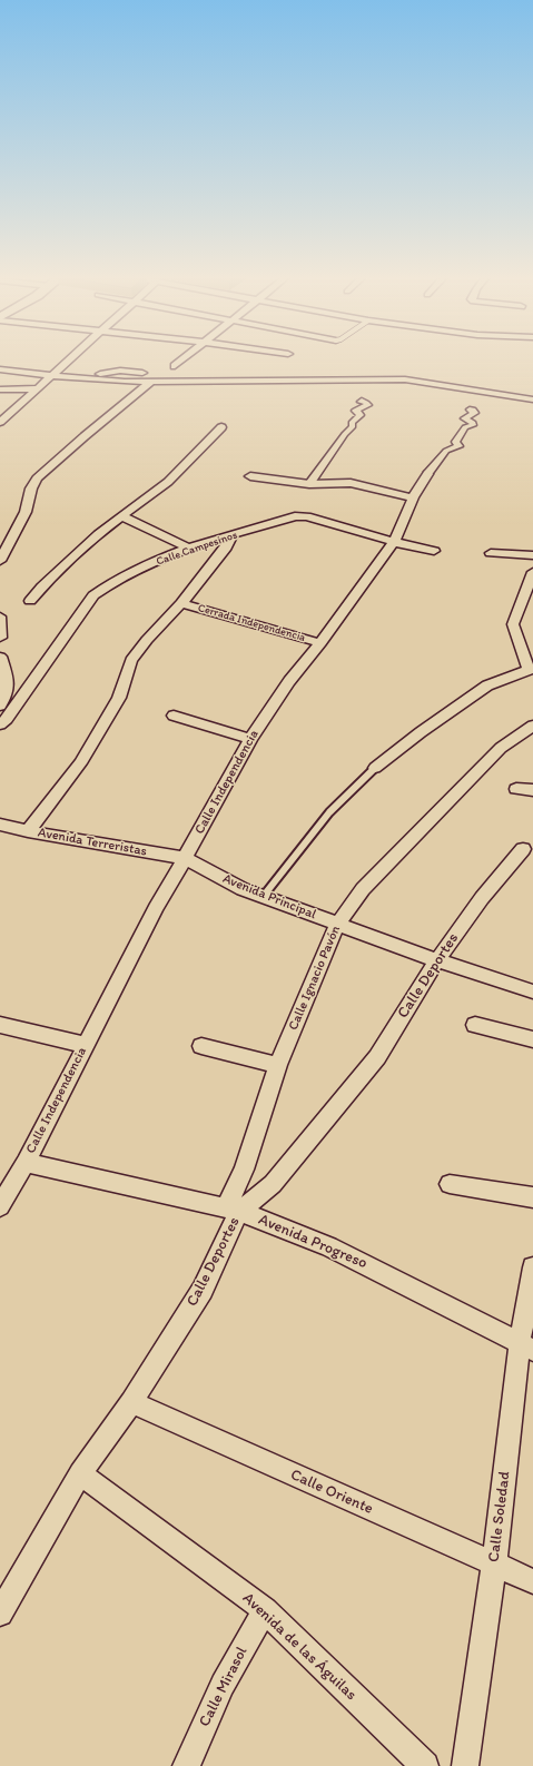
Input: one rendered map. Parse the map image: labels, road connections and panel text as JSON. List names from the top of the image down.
{
  "streets": {
    "street": [
      "Calle Campesinos",
      "Cerrada Independencia",
      "Calle Independencia",
      "Avenida Terreristas",
      "Avenida Principal",
      "Calle Deportes",
      "Calle Ignacio Pavón",
      "Avenida Progreso",
      "Calle Oriente",
      "Calle Soledad",
      "Avenida de las Águilas",
      "Calle Mirasol"
    ]
  },
  "crossings": [
    ["Calle Campesinos", "Calle Independencia"],
    ["Cerrada Independencia", "Calle Independencia"],
    ["Calle Independencia", "Avenida Terreristas"],
    ["Calle Independencia", "Avenida Principal"],
    ["Calle Independencia", "Avenida Progreso"],
    ["Avenida Terreristas", "Avenida Principal"],
    ["Avenida Principal", "Calle Deportes"],
    ["Avenida Principal", "Calle Ignacio Pavón"],
    ["Calle Deportes", "Calle Ignacio Pavón"],
    ["Calle Deportes", "Avenida Progreso"],
    ["Calle Deportes", "Calle Oriente"],
    ["Calle Deportes", "Avenida de las Águilas"],
    ["Calle Ignacio Pavón", "Avenida Progreso"],
    ["Avenida Progreso", "Calle Soledad"],
    ["Calle Oriente", "Calle Soledad"],
    ["Avenida de las Águilas", "Calle Mirasol"]
  ]
}
